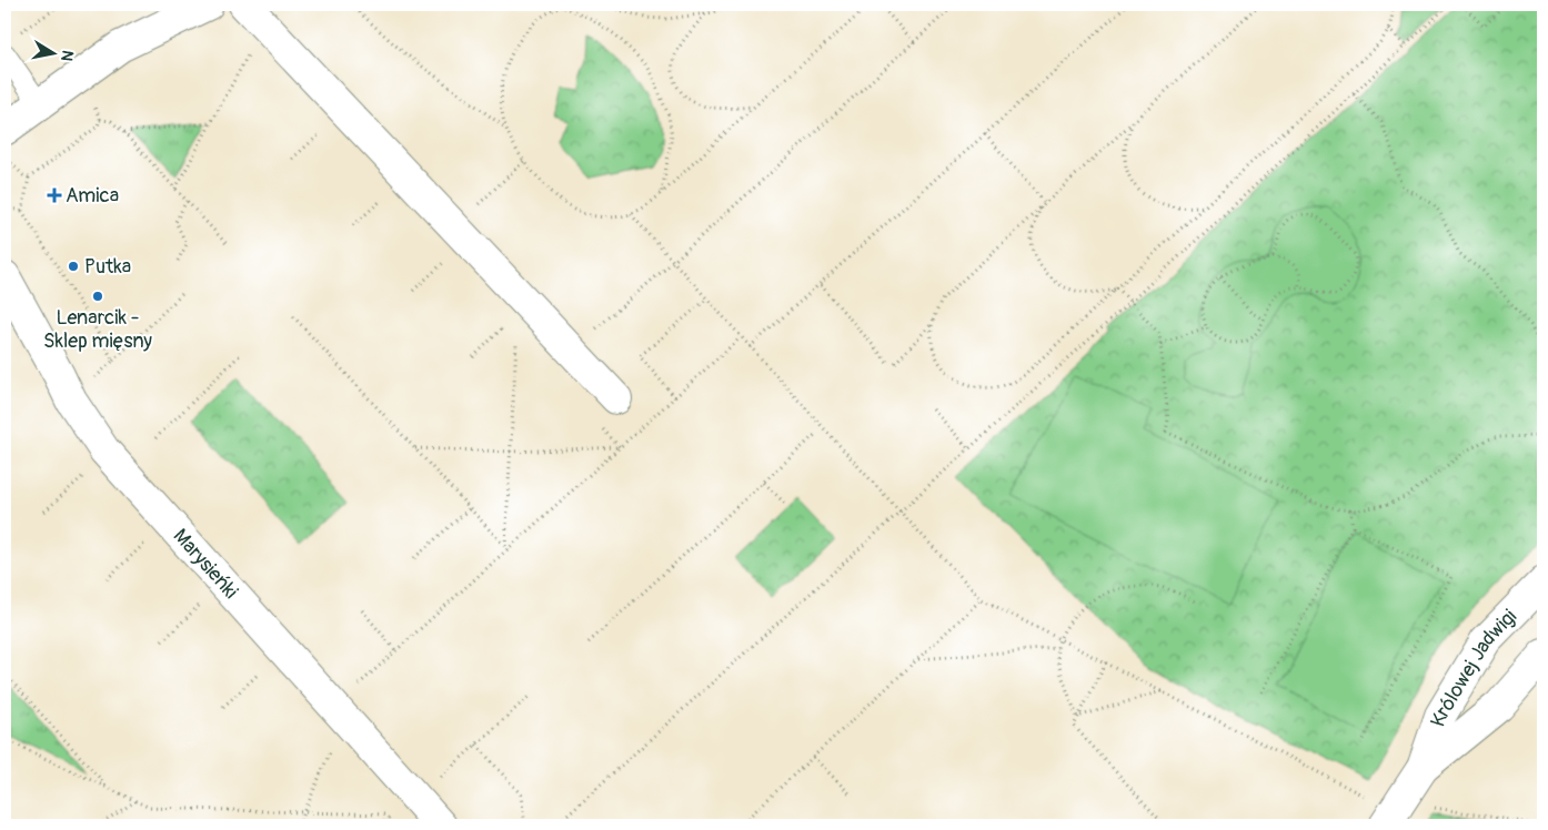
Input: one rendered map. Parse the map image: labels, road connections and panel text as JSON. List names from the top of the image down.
{
  "streets": {
    "street": ["Marysieńki", "Królowej Jadwigi"]
  },
  "places": {
    "health": ["Amica"],
    "other": ["Putka", "Lenarcik - Sklep mięsny"]
  },
  "north": "right"
}
